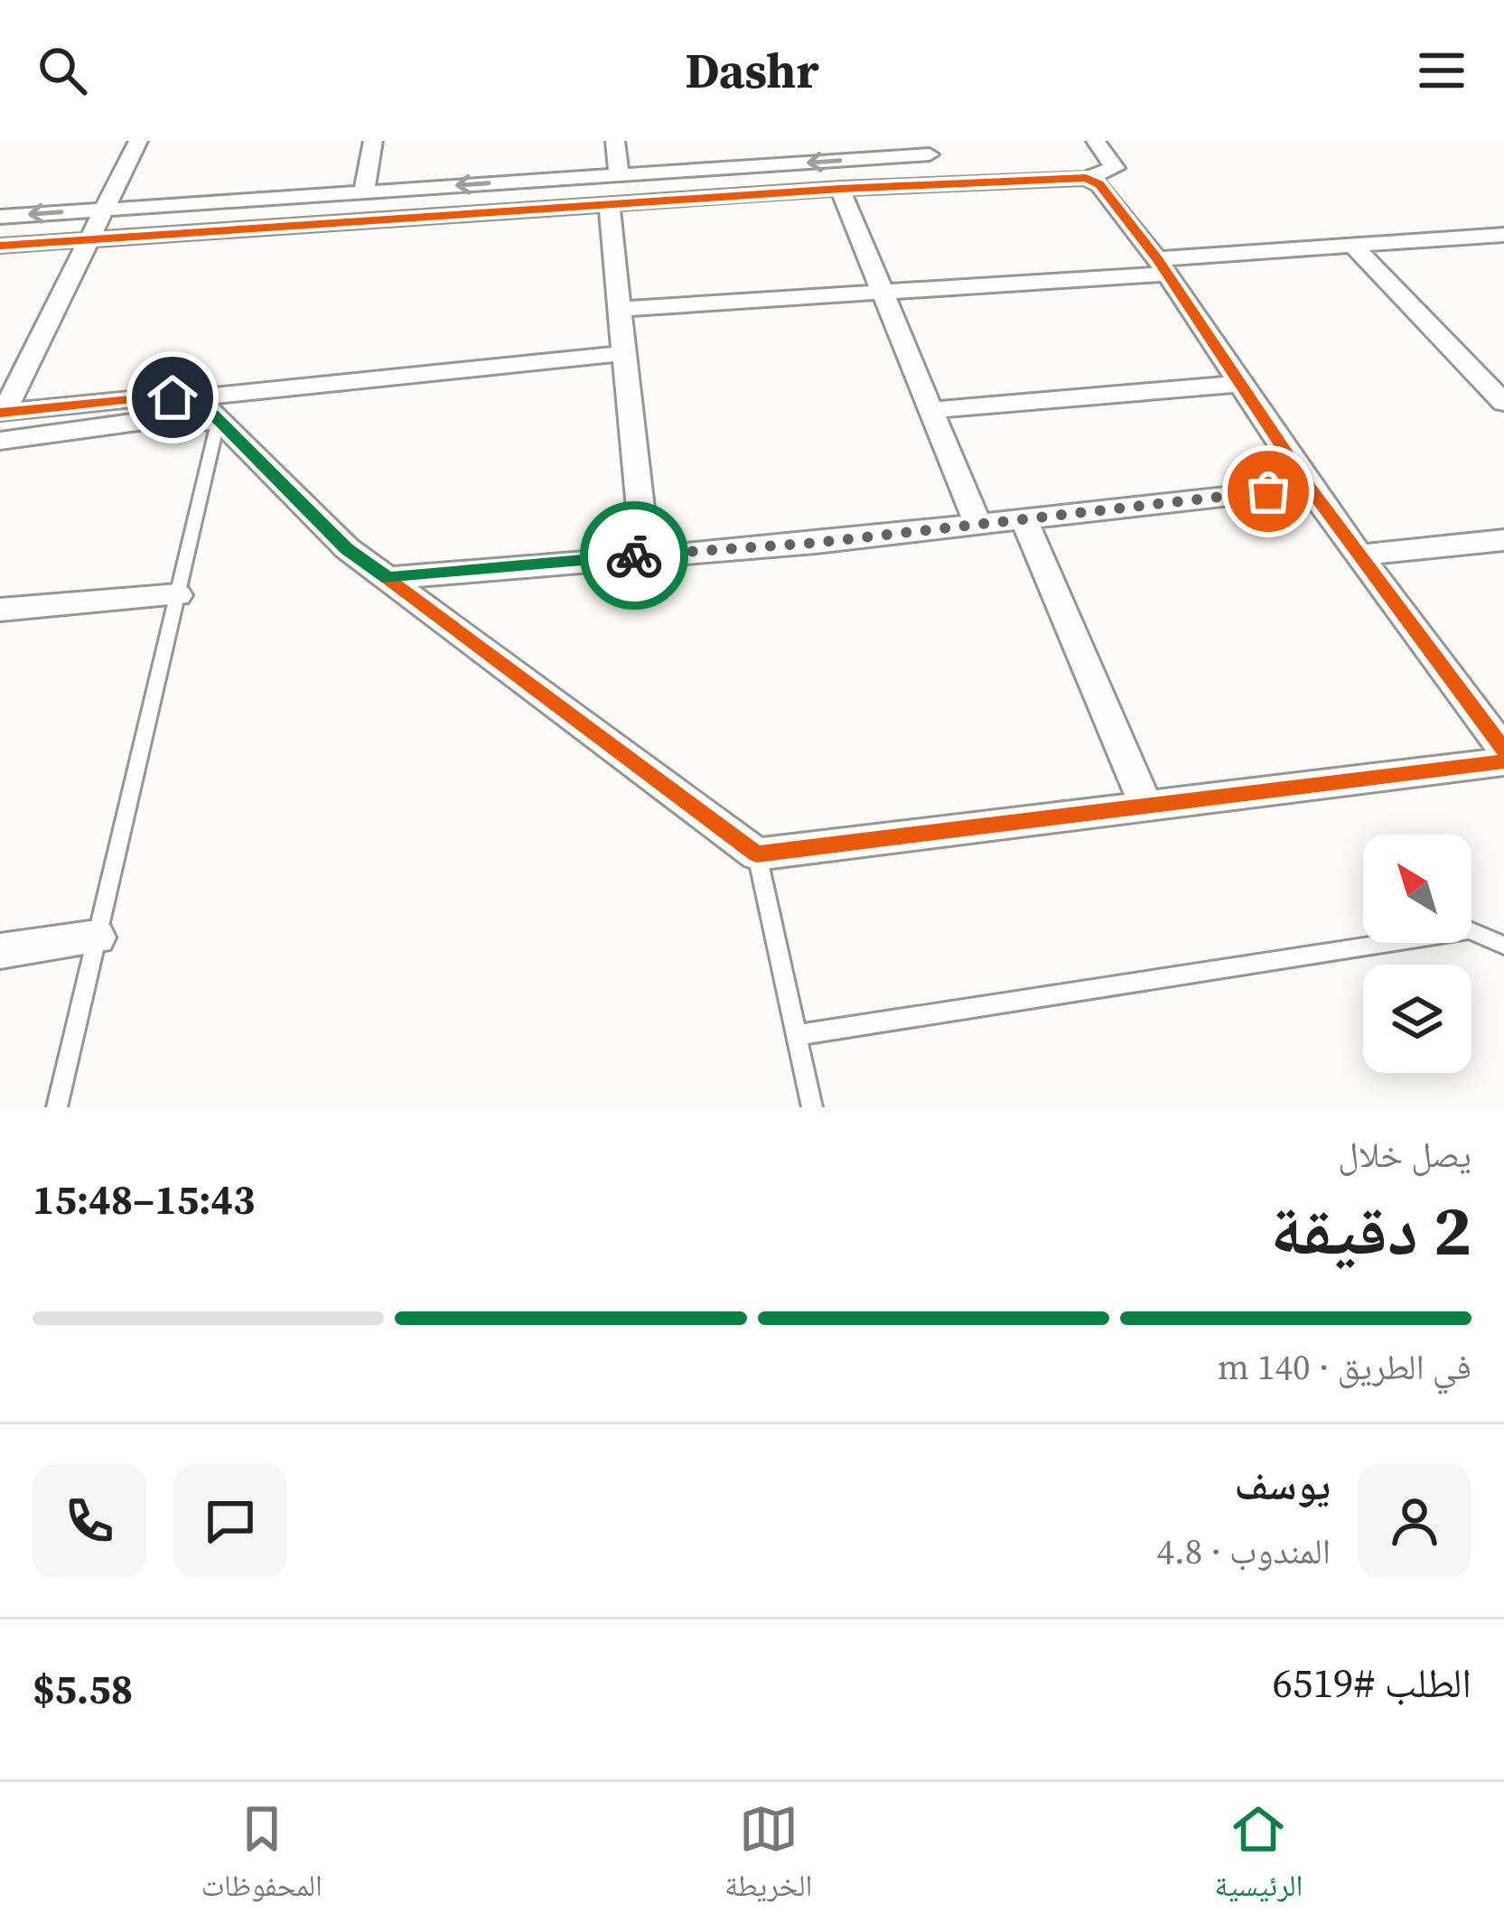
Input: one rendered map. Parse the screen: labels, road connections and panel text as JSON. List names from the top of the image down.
{
  "north": "top left",
  "page": {
    "header": "Dashr",
    "heading": ["2 دقيقة", "يصل خلال", "15:43–15:48"],
    "panel": [
      "يوسف",
      "المندوب · 4.8",
      "الطلب #6519",
      "$5.58"
    ],
    "bar": "في الطريق · 140 m",
    "tabs": ["الرئيسية", "الخريطة", "المحفوظات"]
  }
}
